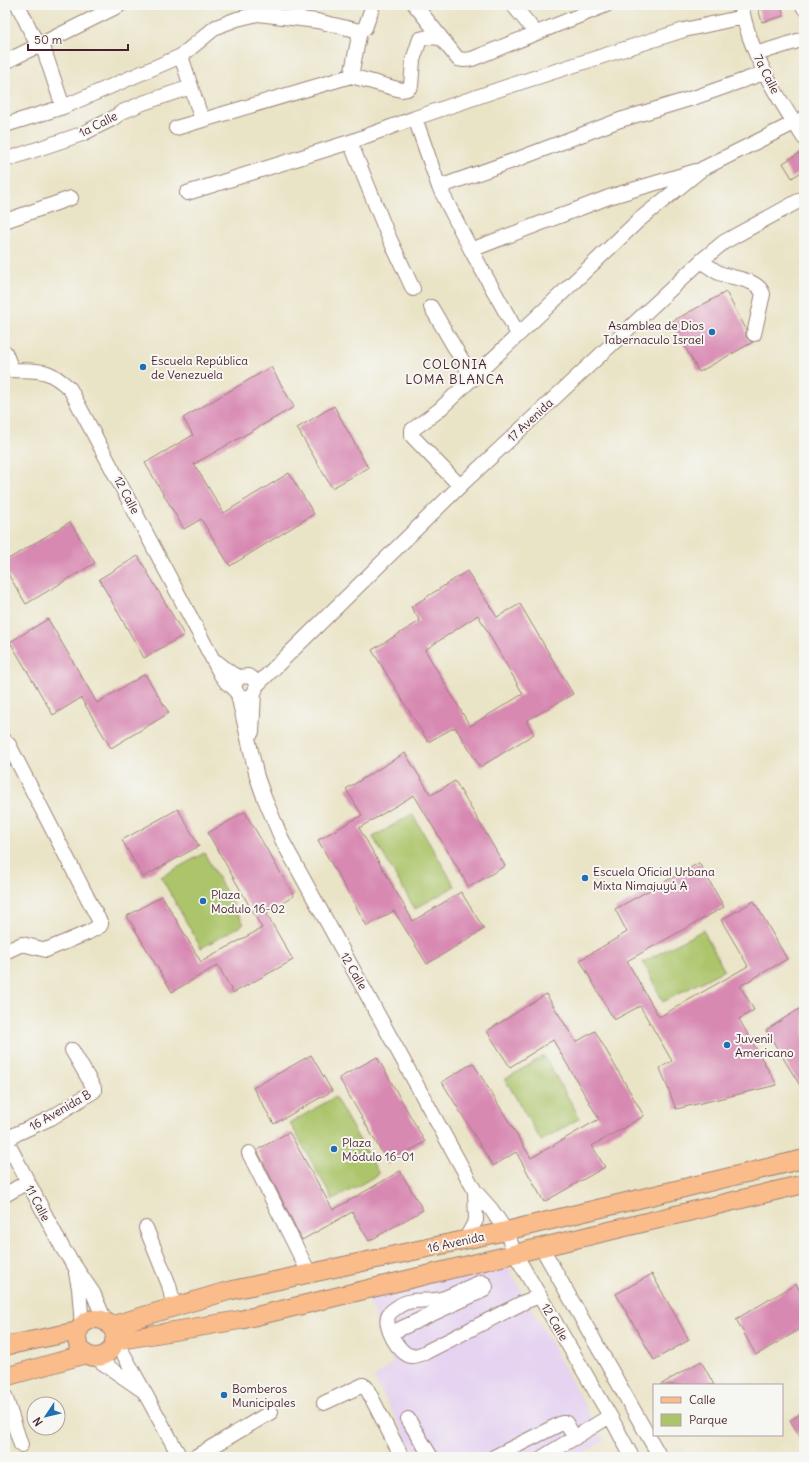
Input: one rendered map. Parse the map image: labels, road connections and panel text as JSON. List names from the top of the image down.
{
  "streets": {
    "main road": ["16 Avenida"],
    "street": [
      "7a Calle",
      "1a Calle",
      "17 Avenida",
      "12 Calle",
      "16 Avenida B",
      "11 Calle"
    ]
  },
  "crossings": [
    ["17 Avenida", "12 Calle"],
    ["12 Calle", "16 Avenida"],
    ["16 Avenida B", "11 Calle"],
    ["11 Calle", "16 Avenida"]
  ],
  "districts": ["COLONIA LOMA BLANCA"],
  "places": [
    "Asamblea de Dios Tabernaculo Israel",
    "Escuela República de Venezuela",
    "Escuela Oficial Urbana Mixta Nimajuyú A",
    "Plaza Modulo 16-02",
    "Juvenil Americano",
    "Plaza Módulo 16-01",
    "Bomberos Municipales"
  ],
  "legend": ["Calle", "Parque"],
  "scale_bar": "50 m",
  "north": "bottom left"
}
